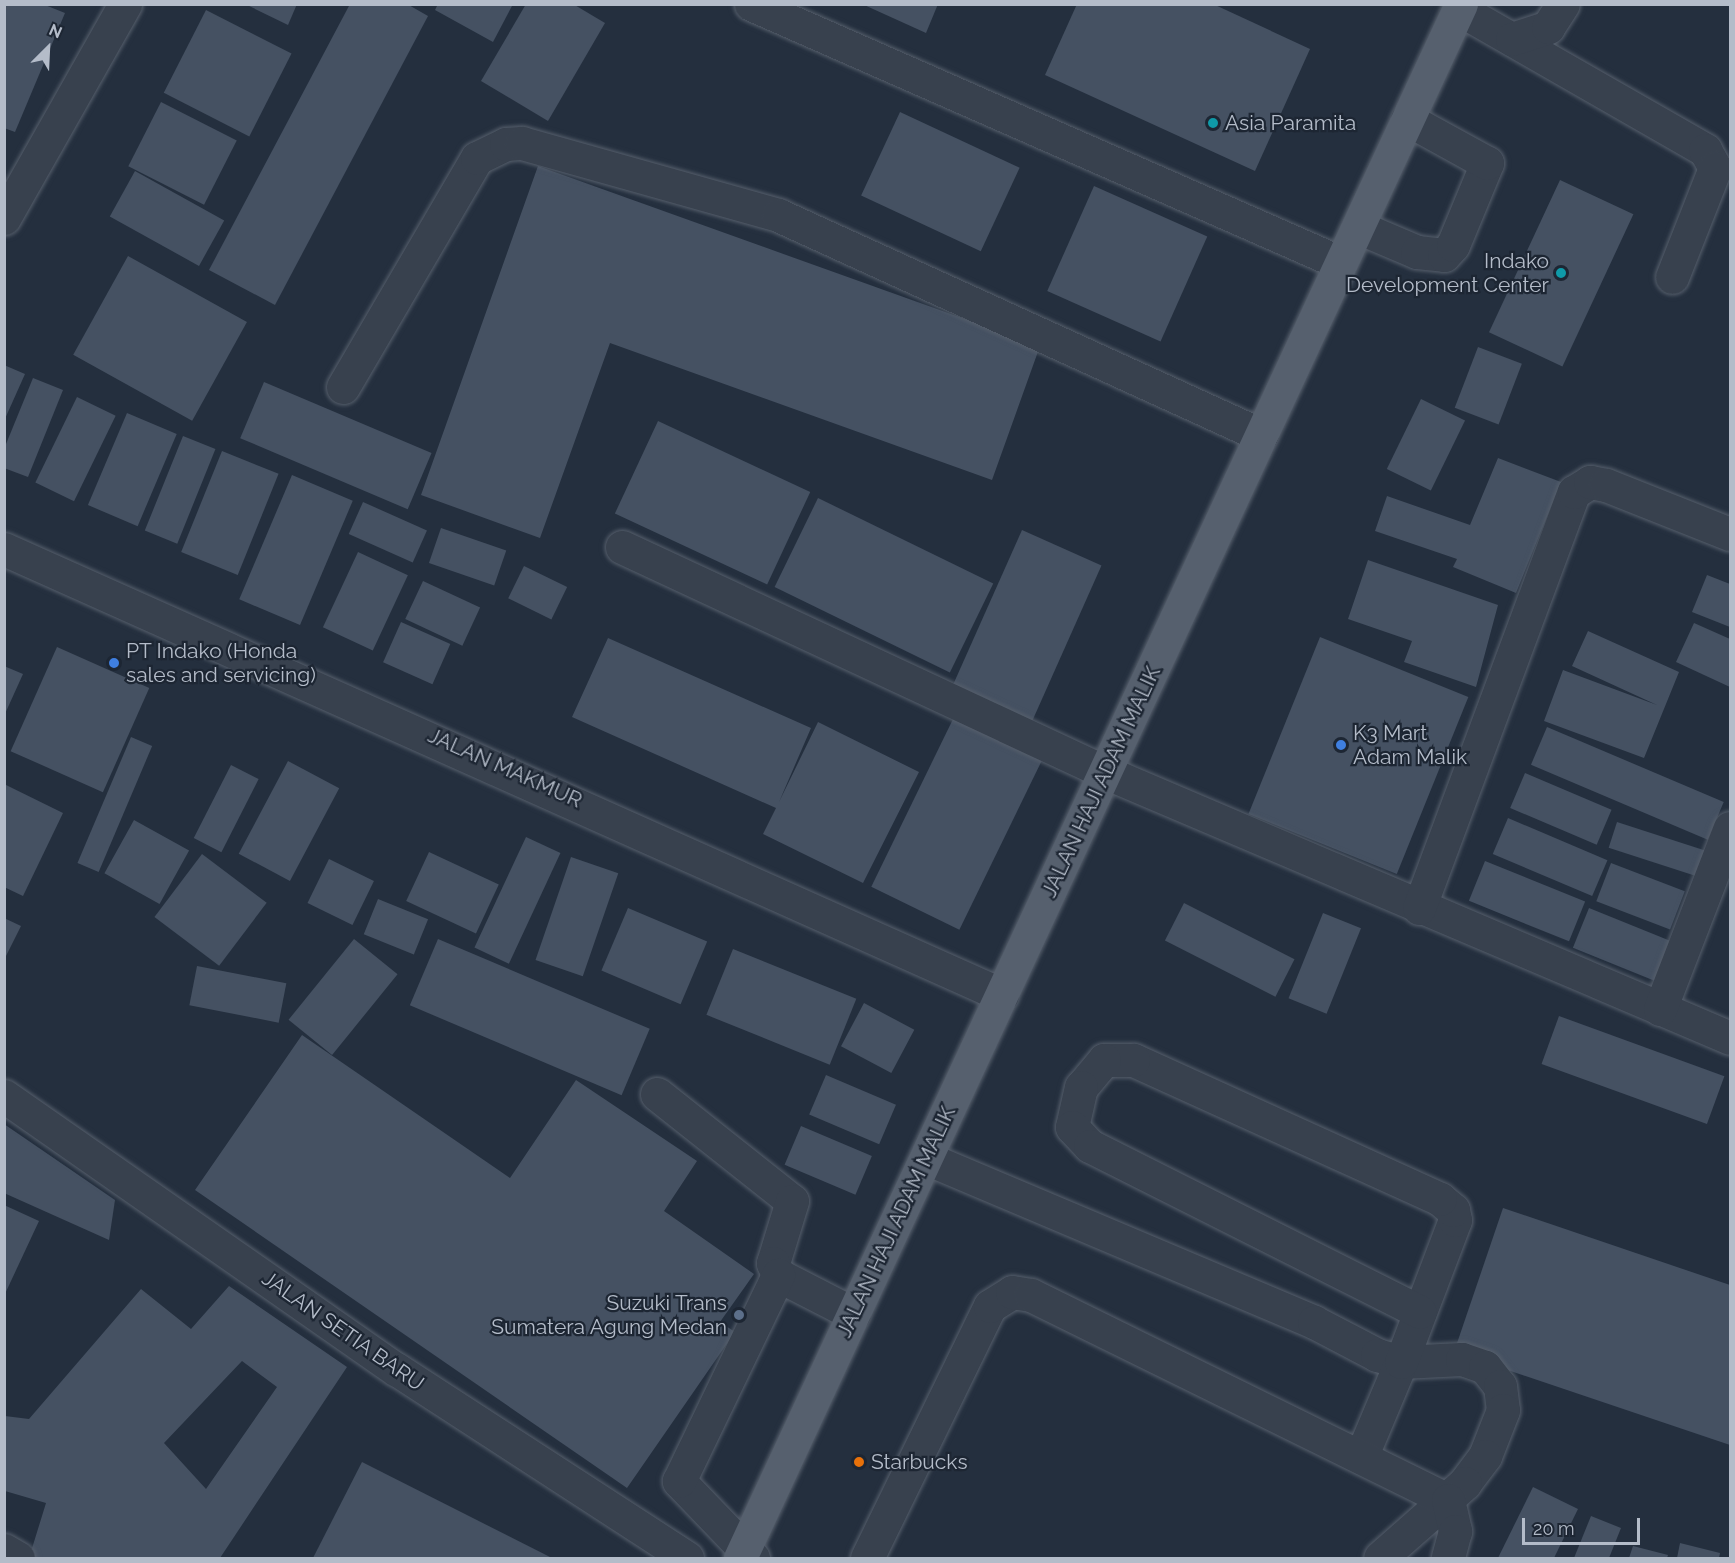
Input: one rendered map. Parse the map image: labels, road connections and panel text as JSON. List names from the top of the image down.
{
  "streets": {
    "main road": ["JALAN HAJI ADAM MALIK"],
    "street": ["JALAN MAKMUR", "JALAN SETIA BARU"]
  },
  "crossings": [
    ["JALAN MAKMUR", "JALAN HAJI ADAM MALIK"]
  ],
  "places": [
    "Asia Paramita",
    "Indako Development Center",
    "PT Indako (Honda sales and servicing)",
    "K3 Mart Adam Malik",
    "Suzuki Trans Sumatera Agung Medan",
    "Starbucks"
  ],
  "scale_bar": "20 m",
  "north": "top right"
}
